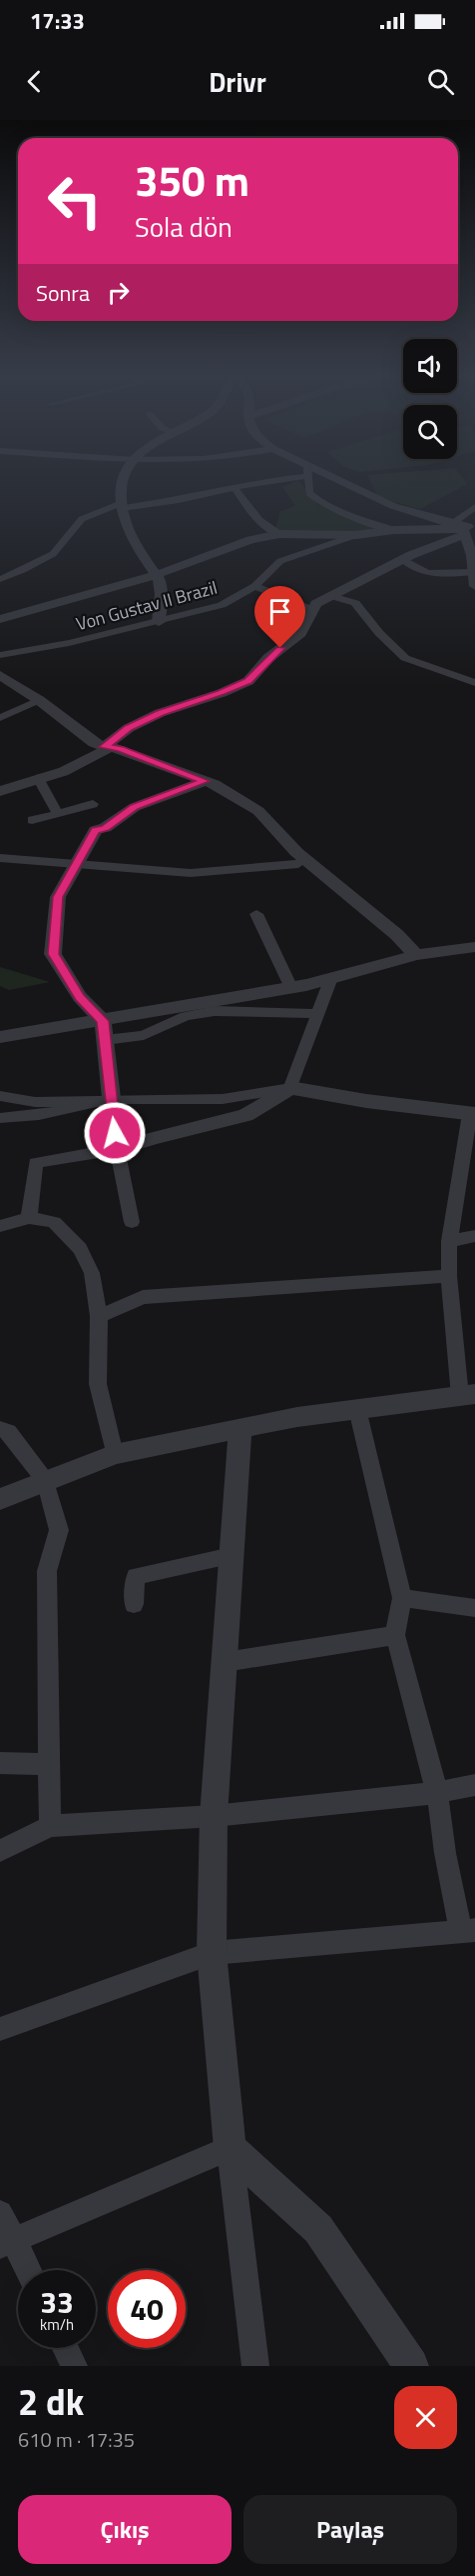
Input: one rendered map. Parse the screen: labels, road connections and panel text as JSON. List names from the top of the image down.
{
  "streets": {
    "street": ["Von Gustav II Brazil"]
  },
  "page": {
    "status": "17:33",
    "header": "Drivr",
    "turn": ["350 m", "Sola dön"],
    "then": "Sonra",
    "speed": "33 km/h",
    "limit": "40",
    "heading": ["2 dk", "610 m · 17:35"],
    "buttons": ["Çıkış", "Paylaş"]
  }
}
